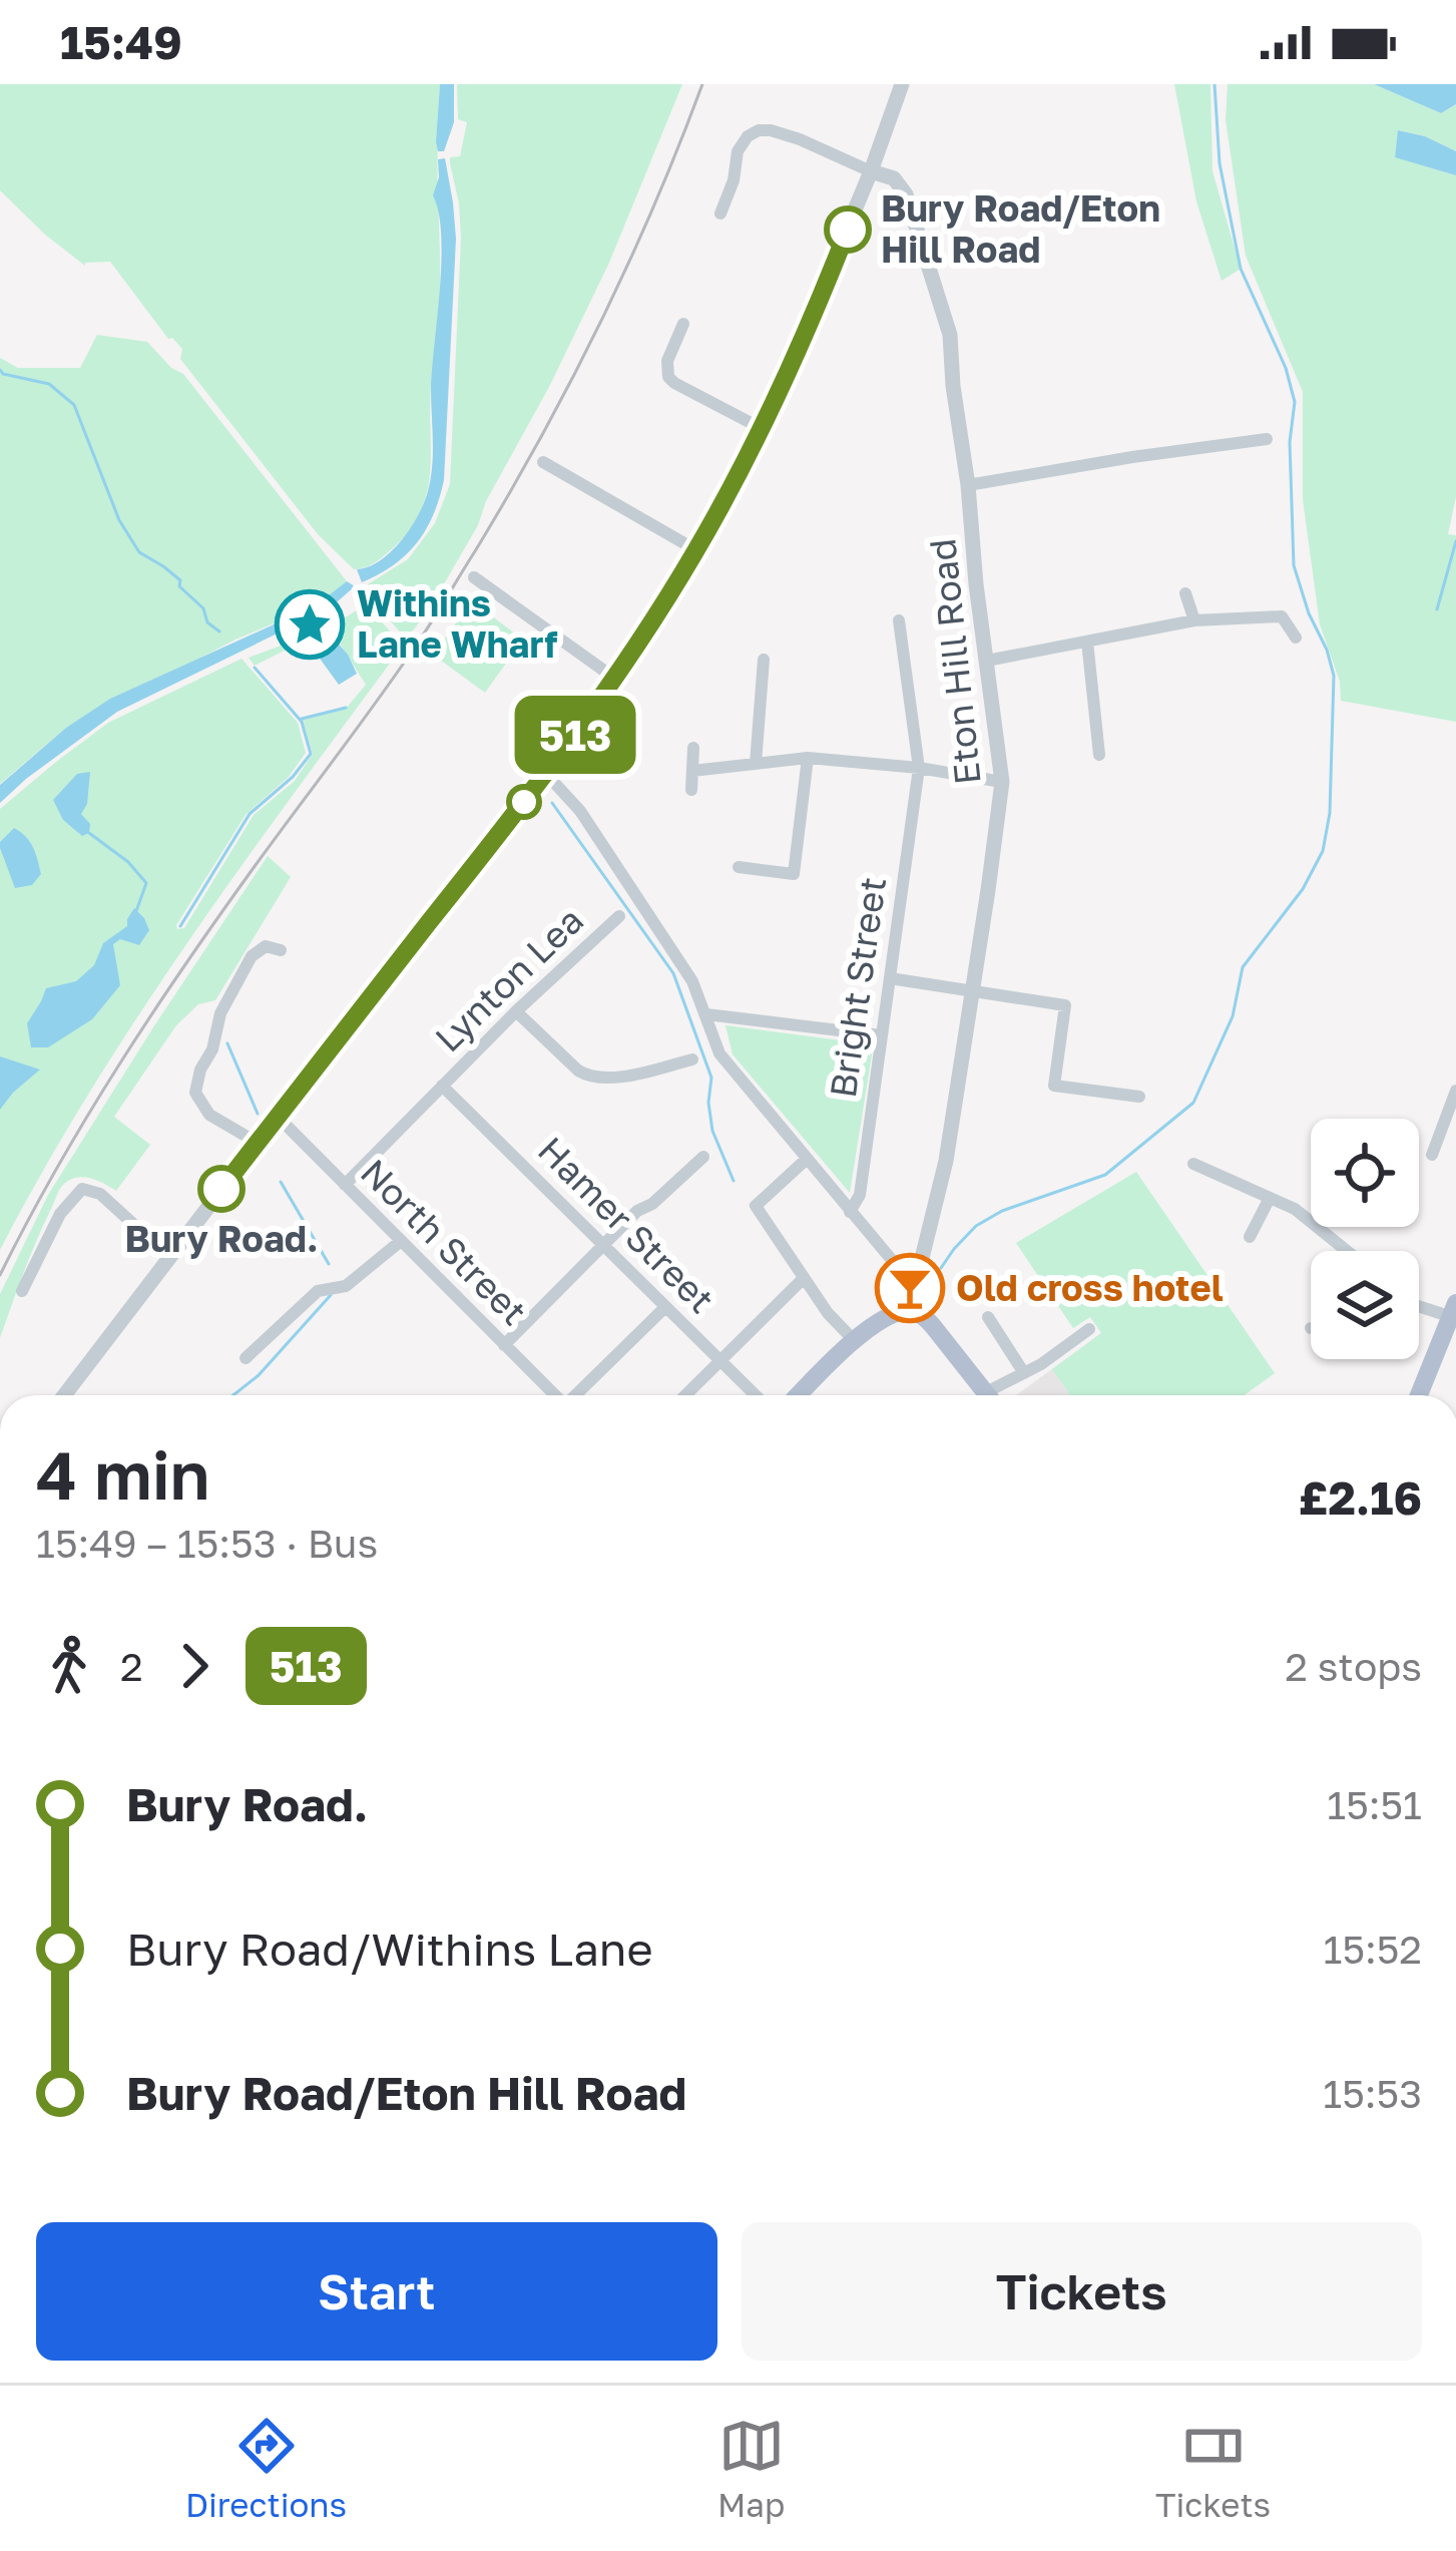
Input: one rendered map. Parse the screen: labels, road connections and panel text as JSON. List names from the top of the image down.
{
  "streets": {
    "street": [
      "Eton Hill Road",
      "Lynton Lea",
      "Bright Street",
      "Hamer Street",
      "North Street"
    ]
  },
  "crossings": [
    ["Lynton Lea", "Hamer Street"],
    ["Lynton Lea", "North Street"]
  ],
  "places": {
    "other": ["Bury Road/Eton Hill Road", "Bury Road."],
    "place": ["Withins Lane Wharf"],
    "bar": ["Old cross hotel"]
  },
  "lines": ["bus line 513"],
  "page": {
    "status": "15:49",
    "on_map": "513",
    "heading": ["4 min", "15:49 – 15:53 · Bus", "£2.16"],
    "legs": ["2", "513", "2 stops"],
    "list": [
      {
        "name": "Bury Road.",
        "value": "15:51"
      },
      {
        "name": "Bury Road/Withins Lane",
        "value": "15:52"
      },
      {
        "name": "Bury Road/Eton Hill Road",
        "value": "15:53"
      }
    ],
    "buttons": ["Start", "Tickets"],
    "tabs": ["Directions", "Map", "Tickets"]
  }
}
